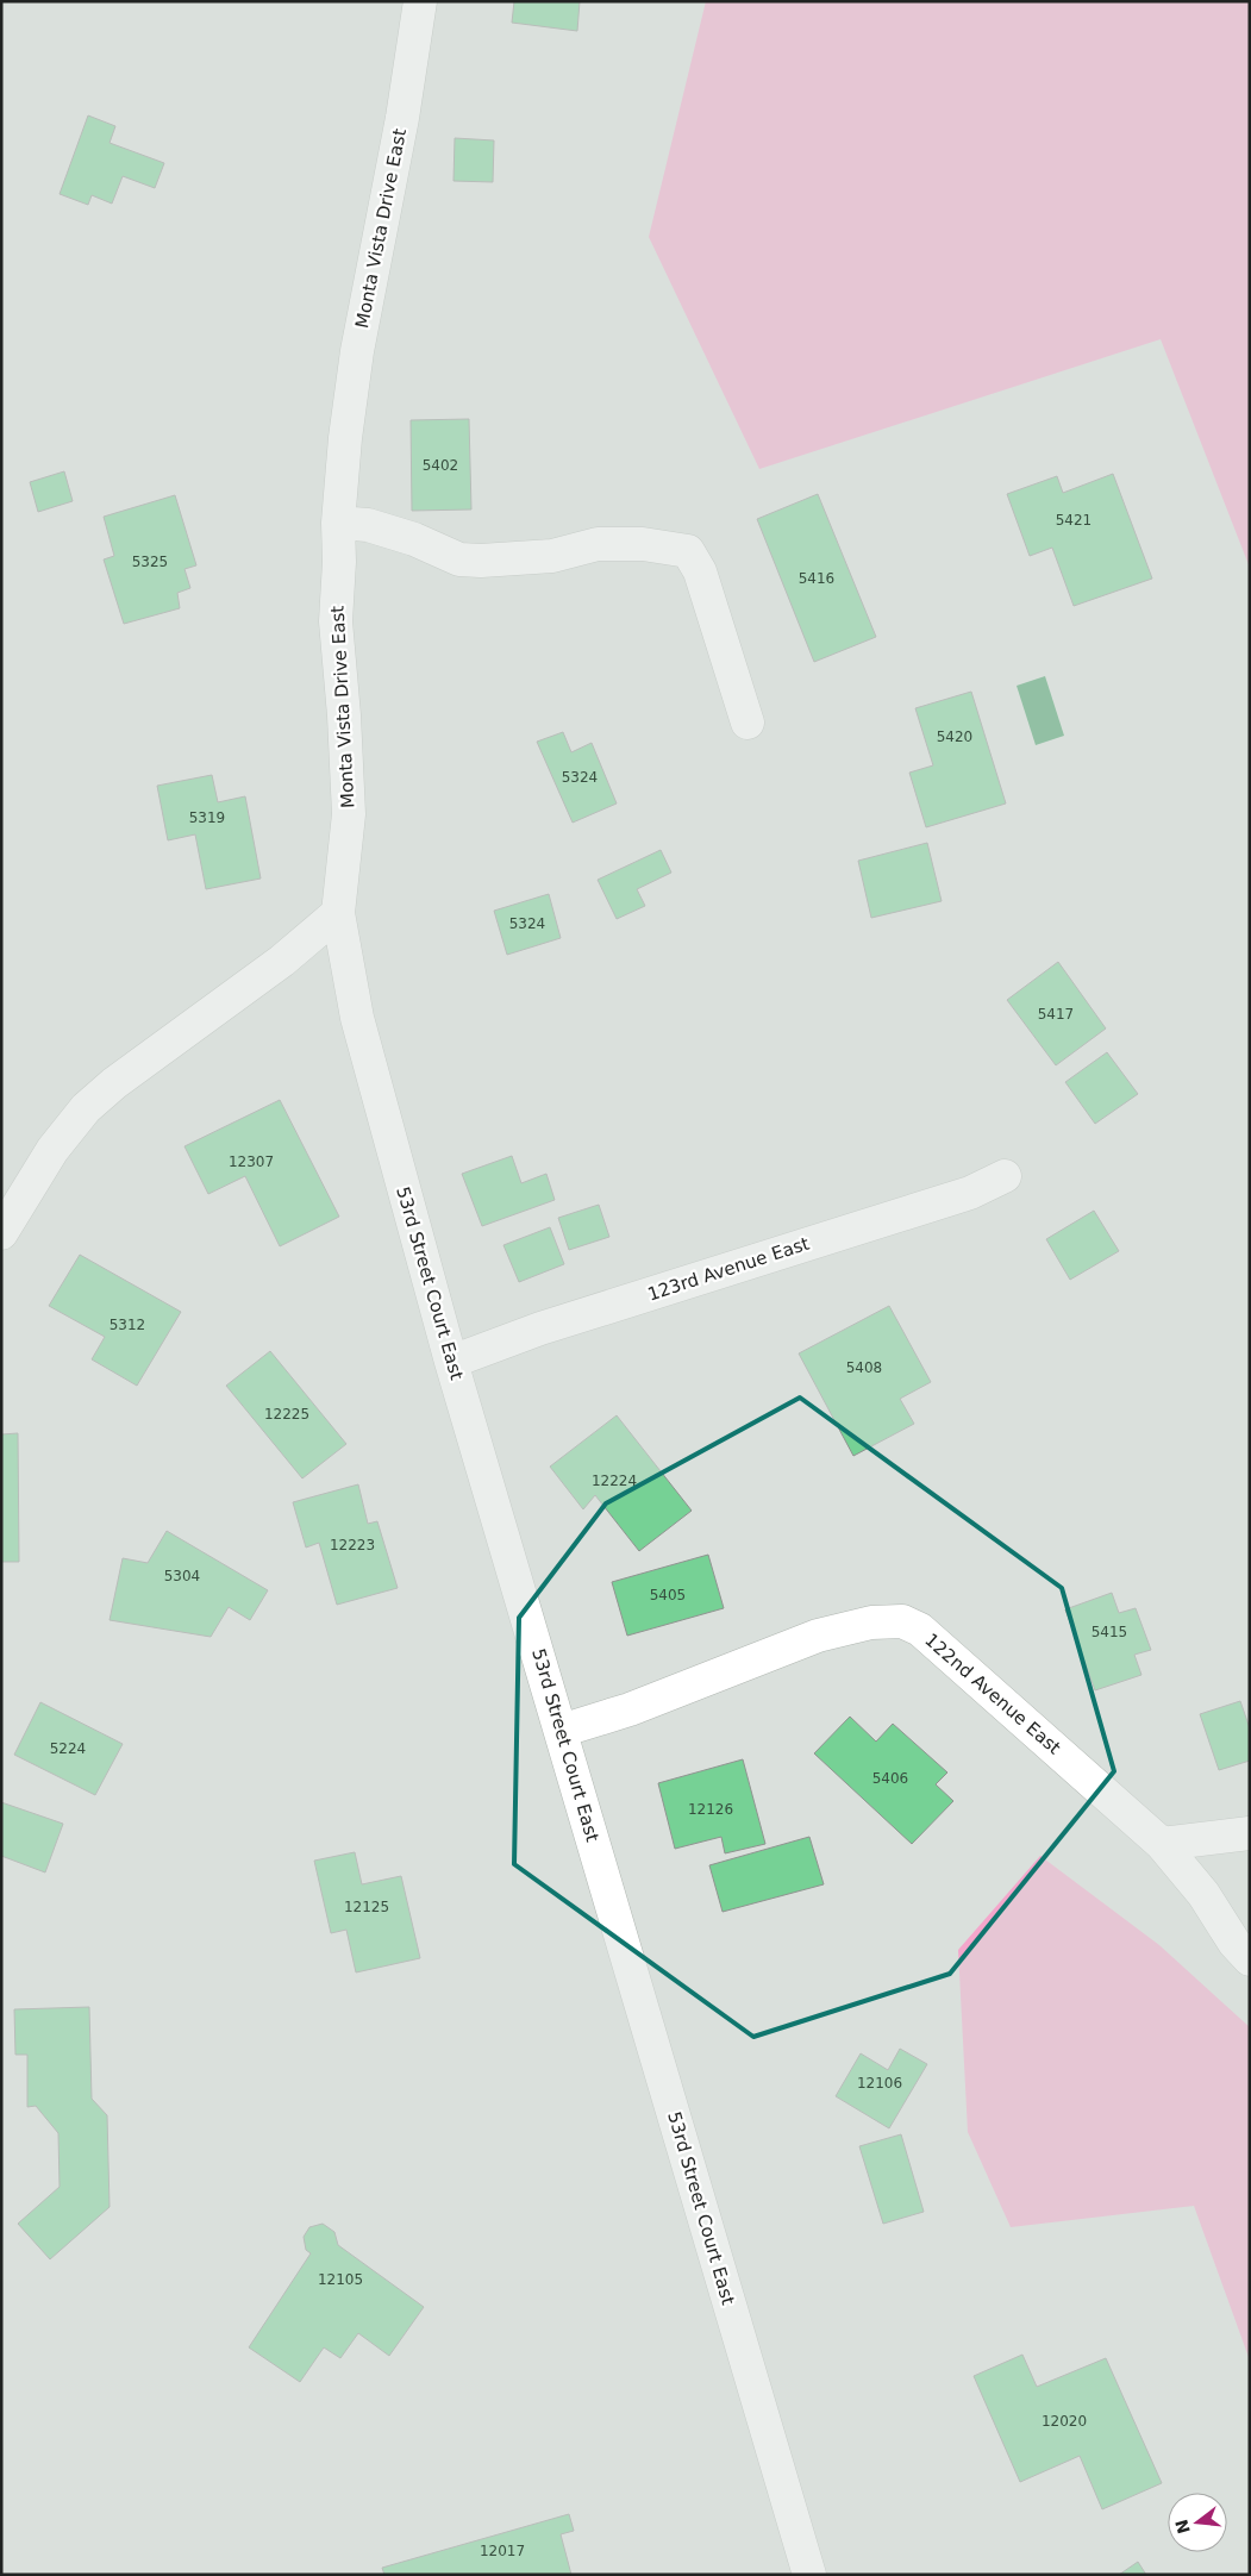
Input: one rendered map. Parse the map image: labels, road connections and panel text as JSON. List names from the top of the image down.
{
  "streets": {
    "street": [
      "Monta Vista Drive East",
      "123rd Avenue East",
      "53rd Street Court East",
      "122nd Avenue East"
    ]
  },
  "crossings": [
    ["Monta Vista Drive East", "53rd Street Court East"],
    ["123rd Avenue East", "53rd Street Court East"],
    ["53rd Street Court East", "122nd Avenue East"]
  ],
  "house_numbers": [
    "5402",
    "5421",
    "5325",
    "5416",
    "5420",
    "5324",
    "5319",
    "5324",
    "5417",
    "12307",
    "5312",
    "5408",
    "12225",
    "12224",
    "12223",
    "5304",
    "5405",
    "5415",
    "5224",
    "5406",
    "12126",
    "12125",
    "12106",
    "12105",
    "12020",
    "12017"
  ],
  "north": "left"
}
